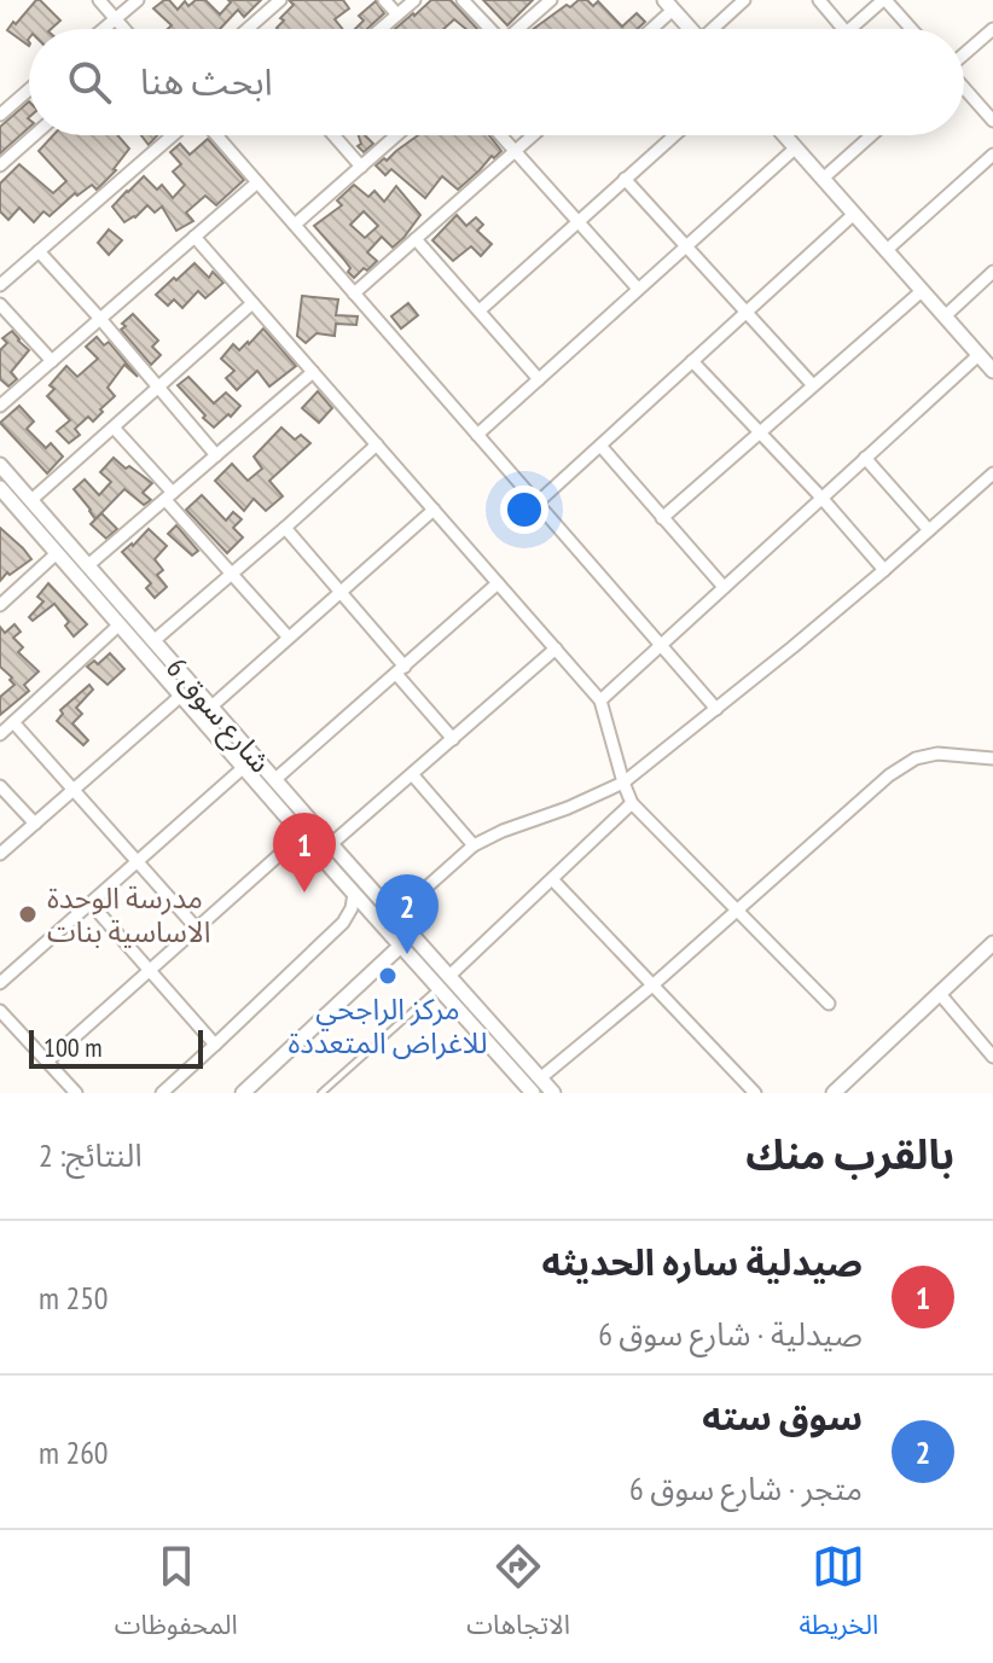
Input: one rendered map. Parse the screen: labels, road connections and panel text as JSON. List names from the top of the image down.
{
  "streets": {
    "street": ["شارع سوق 6"]
  },
  "places": ["مدرسة الوحدة الاساسية بنات", "مركز الراجحي للاغراض المتعددة"],
  "scale_bar": "100 m",
  "page": {
    "search": "ابحث هنا",
    "pins": ["1", "2"],
    "scale": "100 m",
    "heading": ["بالقرب منك", "النتائج: 2"],
    "list": [
      {
        "mark": "1",
        "name": "صيدلية ساره الحديثه",
        "note": "صيدلية · شارع سوق 6",
        "value": "250 m"
      },
      {
        "mark": "2",
        "name": "سوق سته",
        "note": "متجر · شارع سوق 6",
        "value": "260 m"
      }
    ],
    "nav": ["الخريطة", "الاتجاهات", "المحفوظات"]
  }
}
